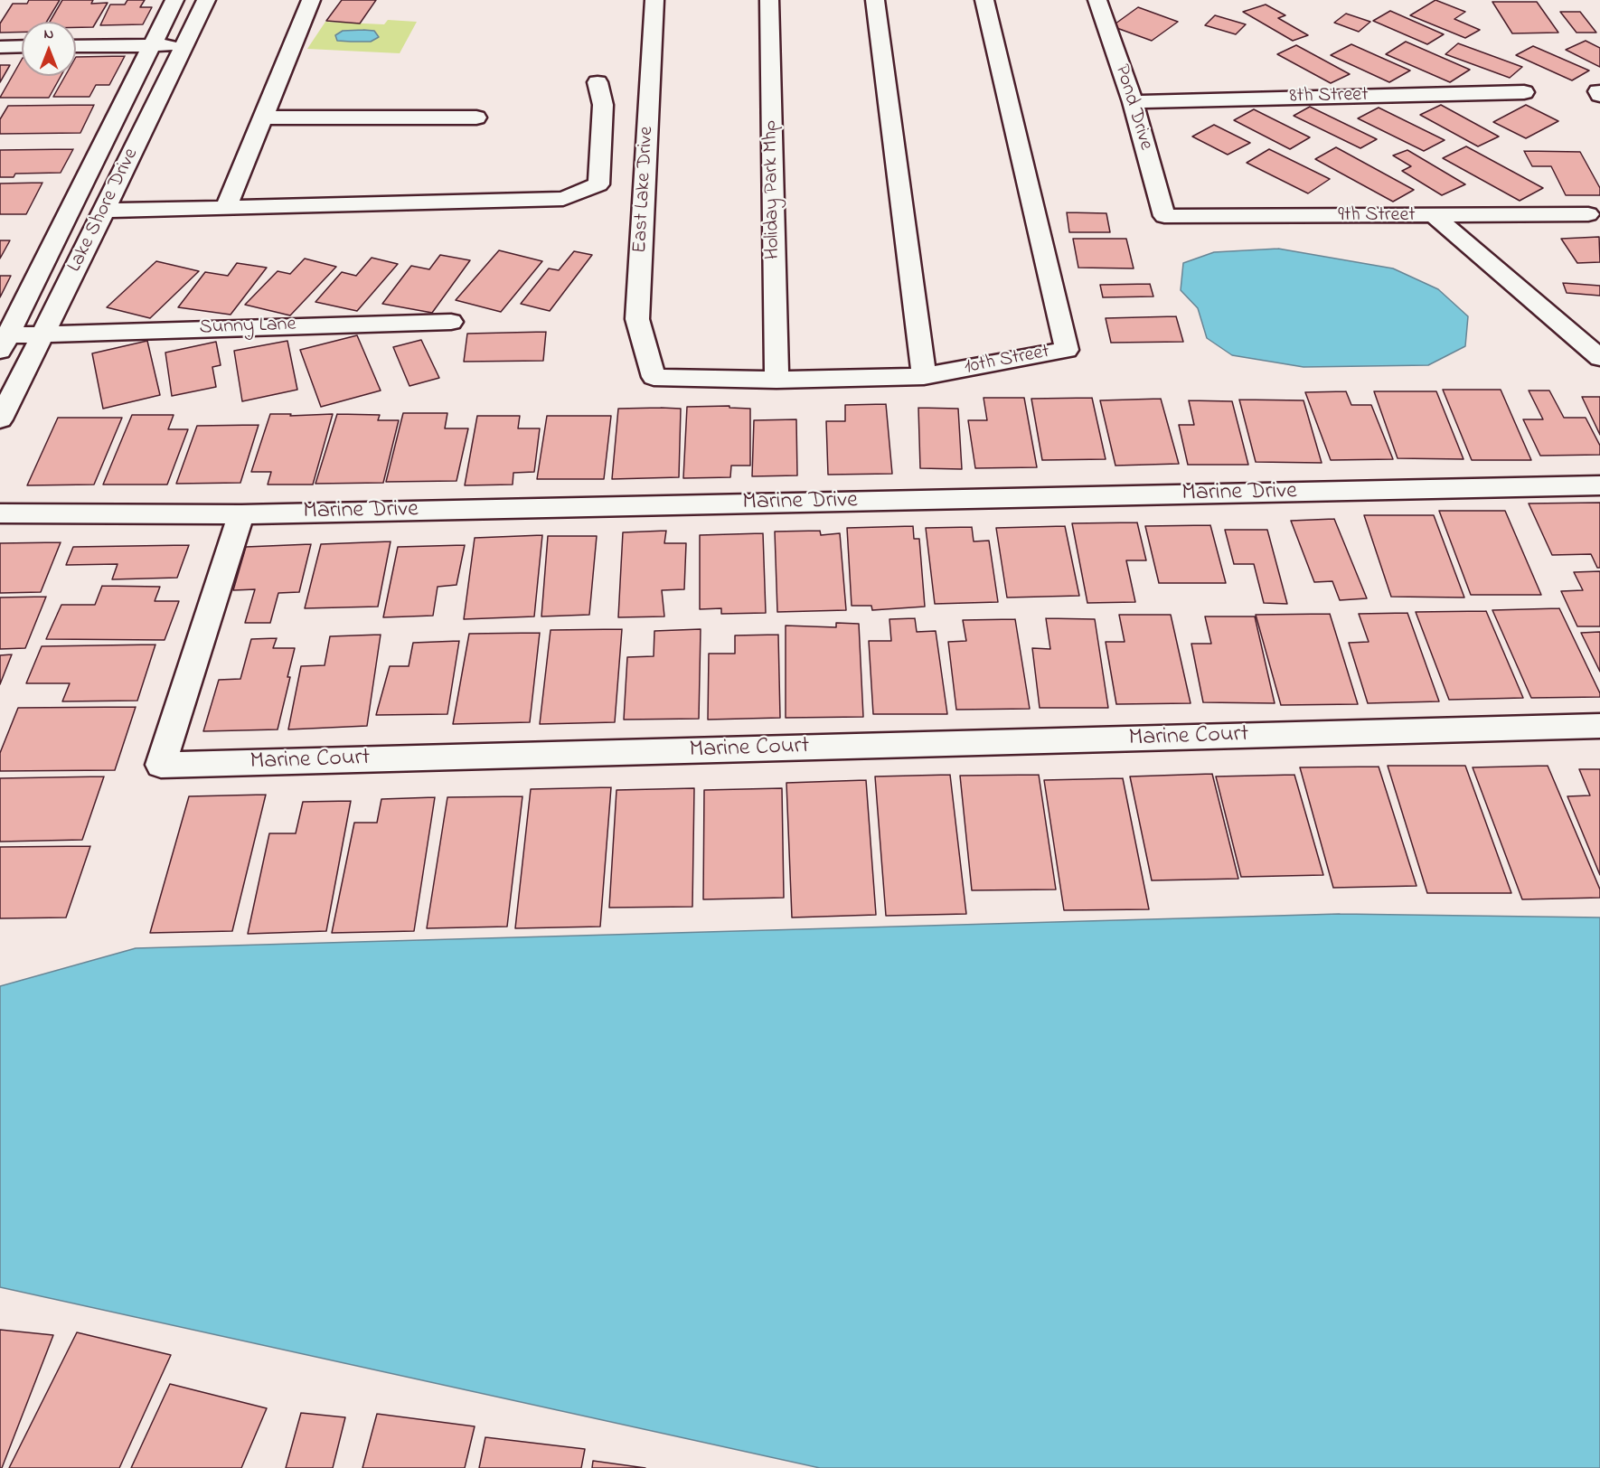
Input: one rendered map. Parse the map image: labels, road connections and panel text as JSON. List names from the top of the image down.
{
  "streets": {
    "street": [
      "8th Street",
      "Pond Drive",
      "East Lake Drive",
      "Holiday Park Mhp",
      "Lake Shore Drive",
      "9th Street",
      "Sunny Lane",
      "10th Street",
      "Marine Drive",
      "Marine Court"
    ]
  },
  "crossings": [
    ["8th Street", "Pond Drive"],
    ["Pond Drive", "9th Street"],
    ["East Lake Drive", "10th Street"],
    ["Holiday Park Mhp", "10th Street"],
    ["Lake Shore Drive", "Sunny Lane"],
    ["Marine Drive", "Marine Court"]
  ],
  "north": "top"
}
